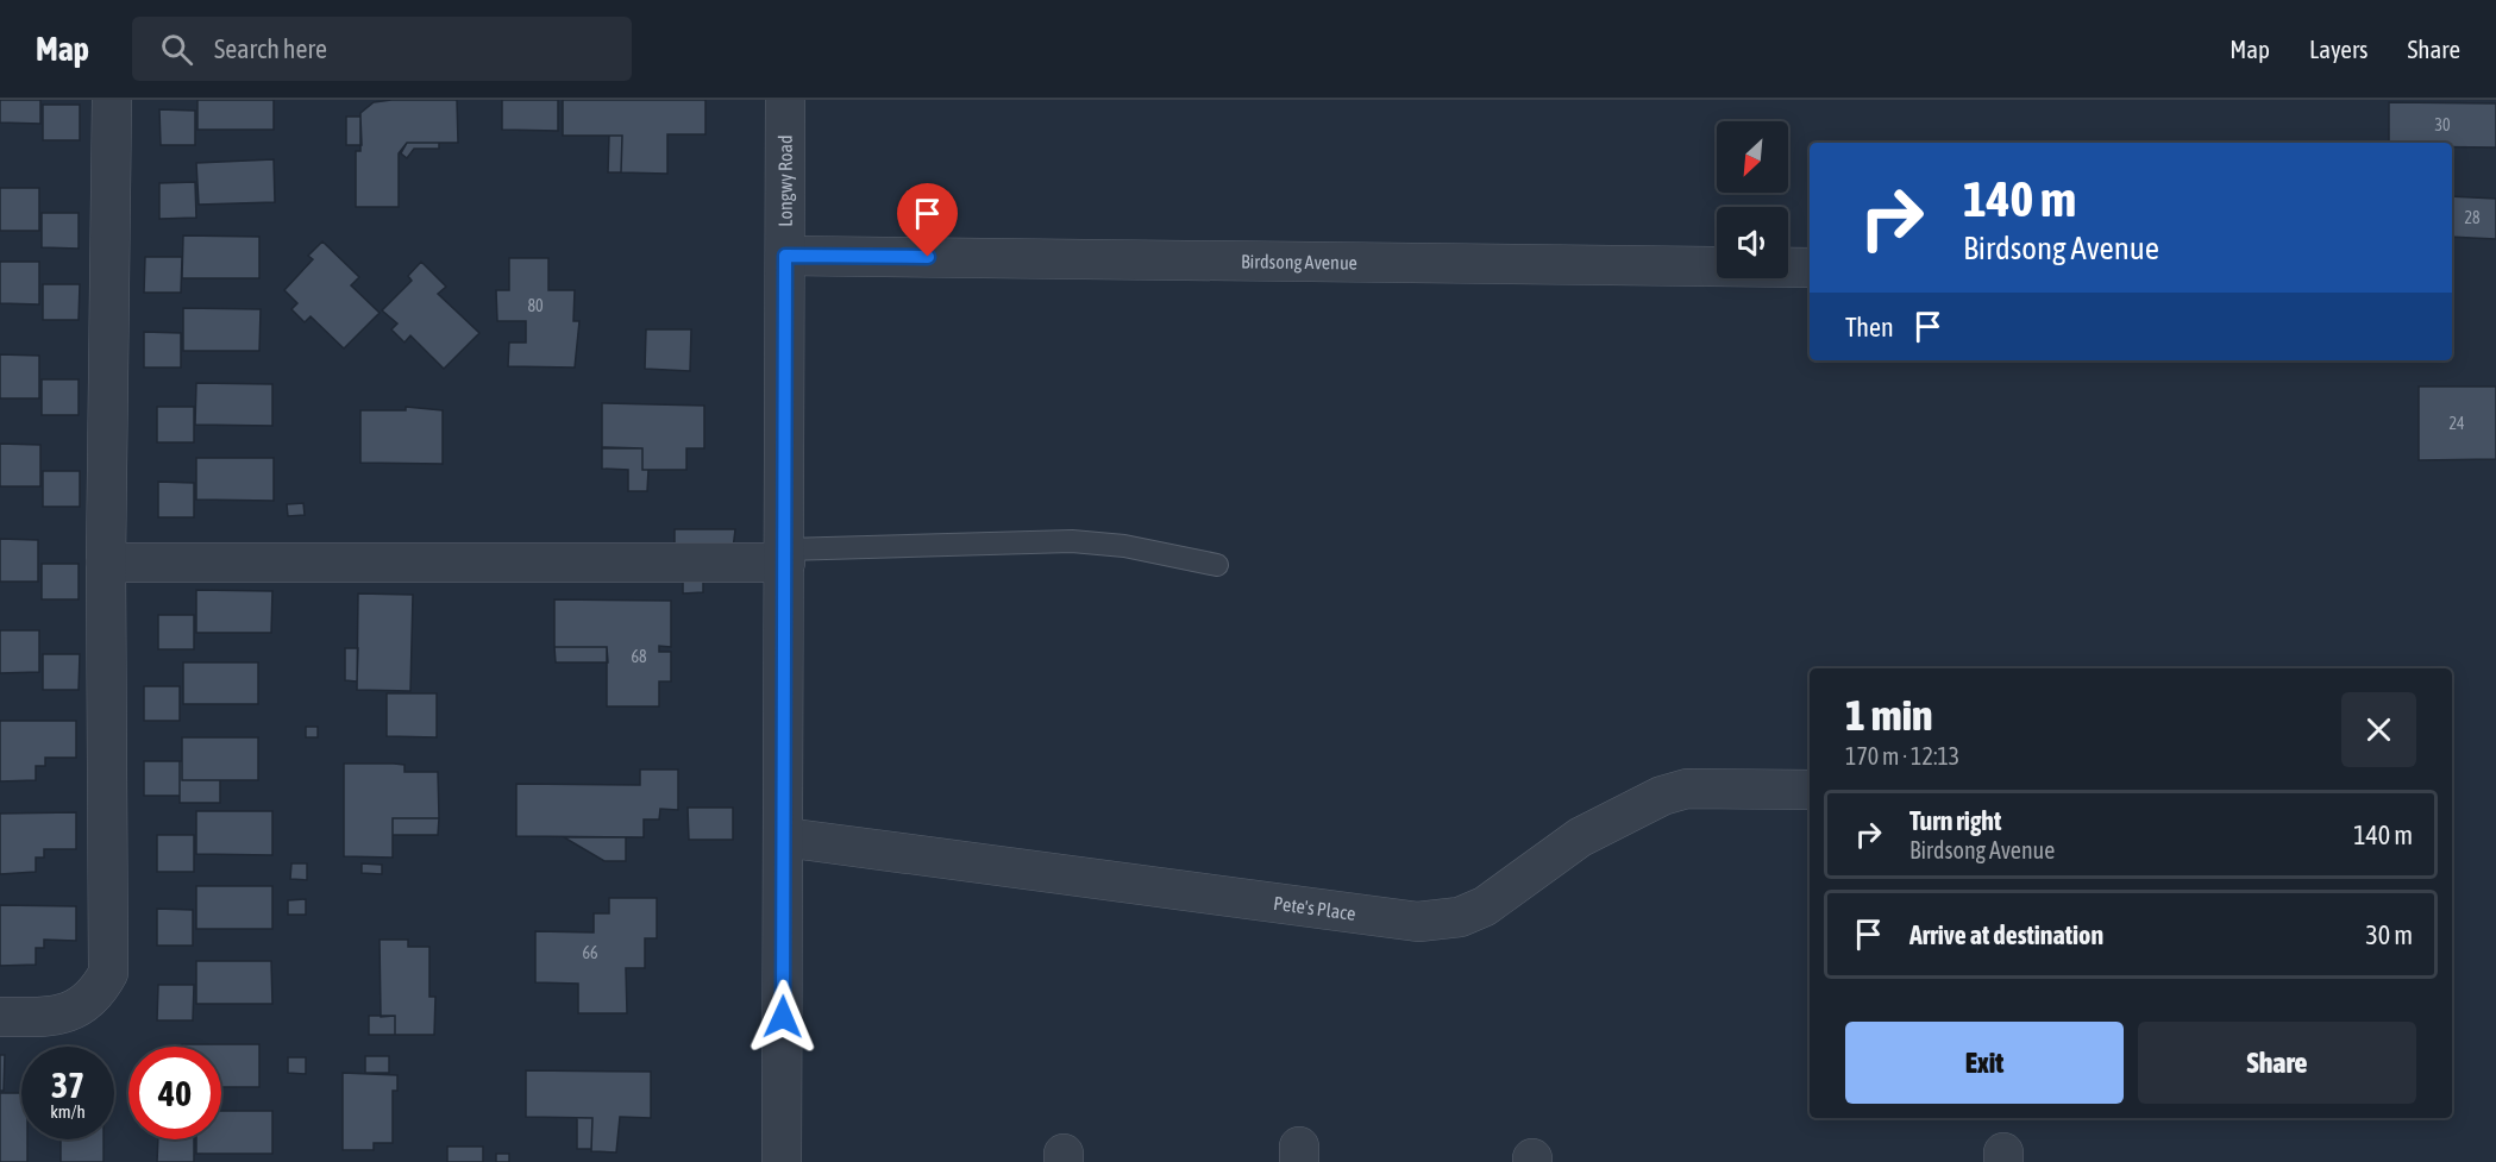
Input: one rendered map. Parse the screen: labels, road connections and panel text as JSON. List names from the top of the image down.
{
  "streets": {
    "street": ["Longwy Road", "Birdsong Avenue", "Pete's Place"]
  },
  "crossings": [
    ["Longwy Road", "Birdsong Avenue"],
    ["Longwy Road", "Pete's Place"]
  ],
  "house_numbers": [
    "30",
    "28",
    "80",
    "24",
    "68",
    "66"
  ],
  "north": "bottom left",
  "page": {
    "header": "Map",
    "search": "Search here",
    "nav": ["Map", "Layers", "Share"],
    "turn": ["140 m", "Birdsong Avenue"],
    "then": "Then",
    "heading": ["1 min", "170 m · 12:13"],
    "list": [
      {
        "name": "Turn right",
        "note": "Birdsong Avenue",
        "value": "140 m"
      },
      {
        "name": "Arrive at destination",
        "value": "30 m"
      }
    ],
    "buttons": ["Exit", "Share"],
    "speed": "37 km/h",
    "limit": "40"
  }
}
